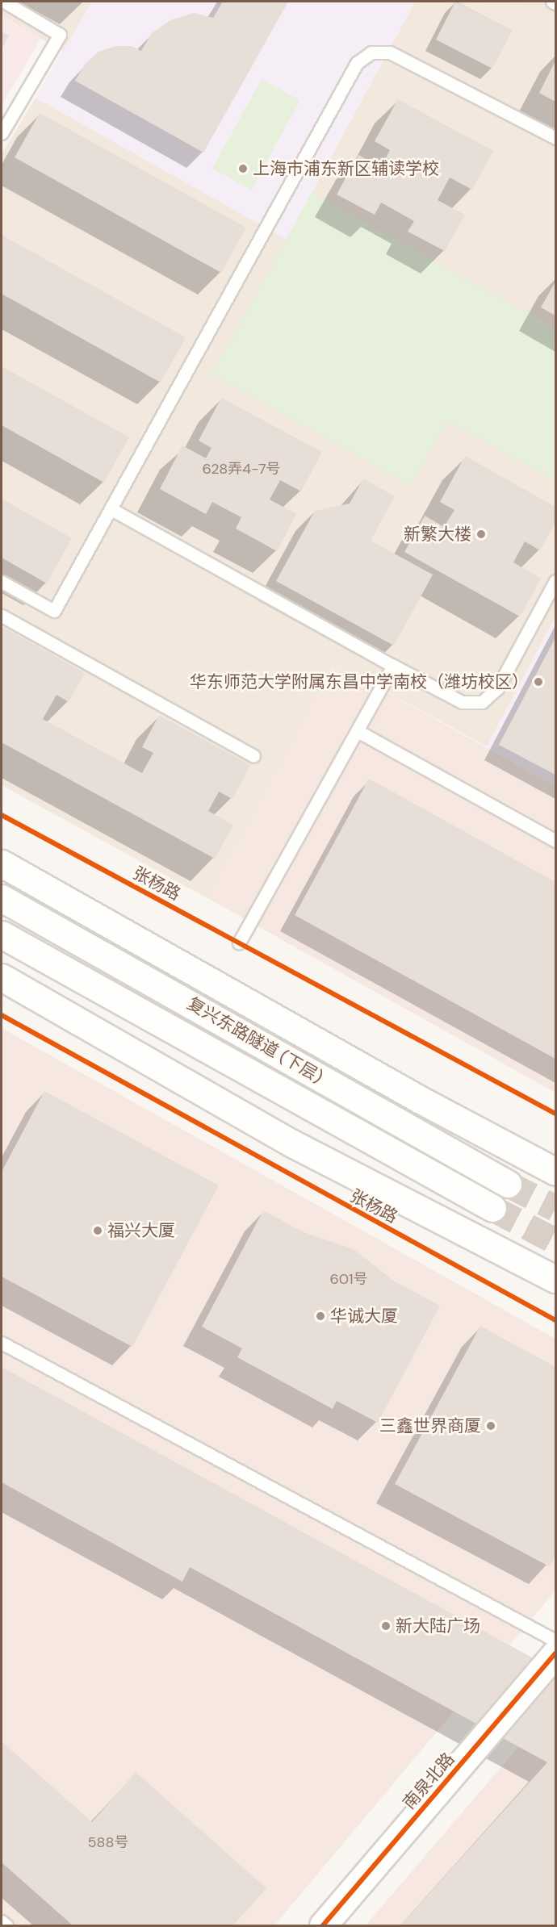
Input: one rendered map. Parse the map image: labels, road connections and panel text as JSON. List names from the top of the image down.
{
  "streets": {
    "main road": ["张杨路", "复兴东路隧道 (下层)", "南泉北路"]
  },
  "places": [
    "上海市浦东新区辅读学校",
    "新繁大楼",
    "华东师范大学附属东昌中学南校（潍坊校区）",
    "福兴大厦",
    "华诚大厦",
    "三鑫世界商厦",
    "新大陆广场"
  ],
  "house_numbers": ["628弄4-7号", "601号", "588号"]
}
